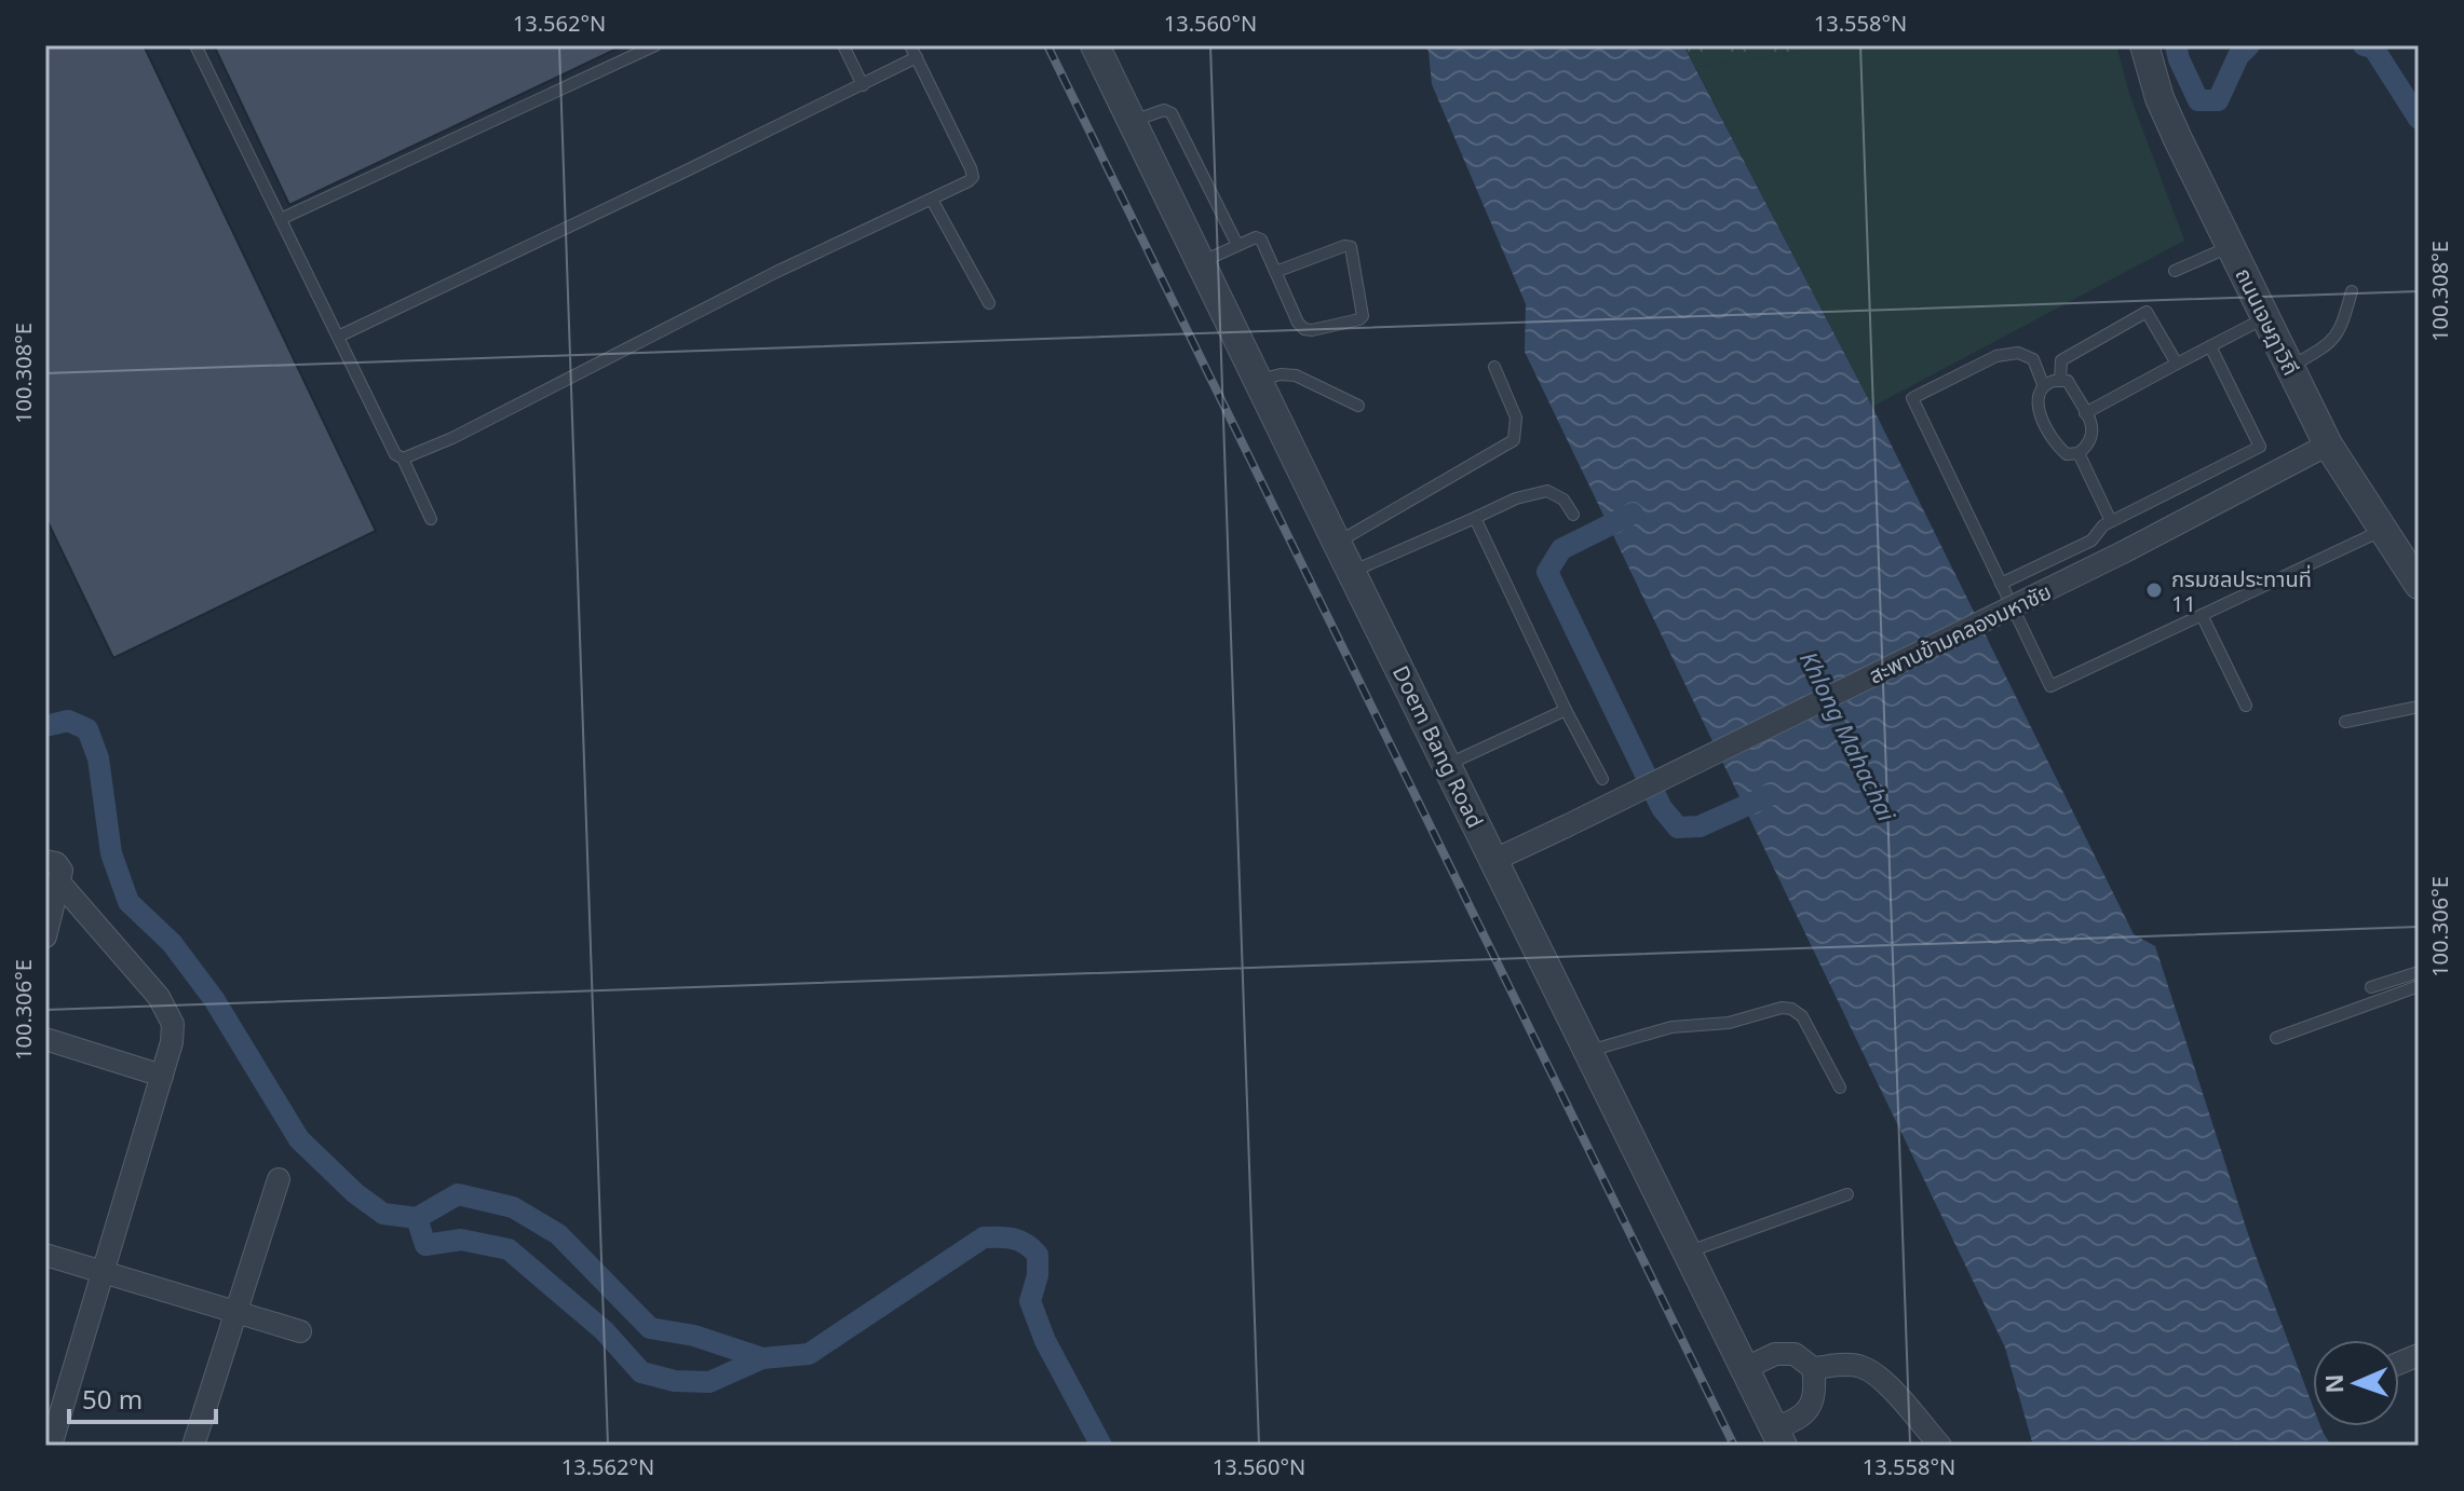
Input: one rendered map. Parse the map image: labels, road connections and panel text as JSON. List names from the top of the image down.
{
  "streets": {
    "street": ["ถนนเจษฎาวิถี", "สะพานข้ามคลองมหาชัย", "Doem Bang Road"]
  },
  "crossings": [
    ["ถนนเจษฎาวิถี", "สะพานข้ามคลองมหาชัย"],
    ["สะพานข้ามคลองมหาชัย", "Doem Bang Road"]
  ],
  "water": ["Khlong Mahachai"],
  "places": ["กรมชลประทานที่ 11"],
  "scale_bar": "50 m",
  "north": "left",
  "coordinates": [
    "13.562°N",
    "13.560°N",
    "13.558°N",
    "100.308°E",
    "100.306°E"
  ]
}
